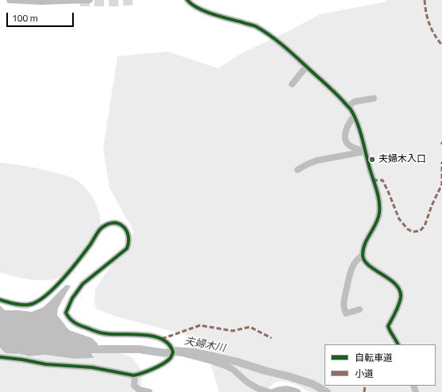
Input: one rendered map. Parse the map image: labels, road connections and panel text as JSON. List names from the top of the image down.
{
  "water": ["夫婦木川"],
  "places": ["夫婦木入口"],
  "legend": ["自転車道", "小道"],
  "scale_bar": "100 m"
}
